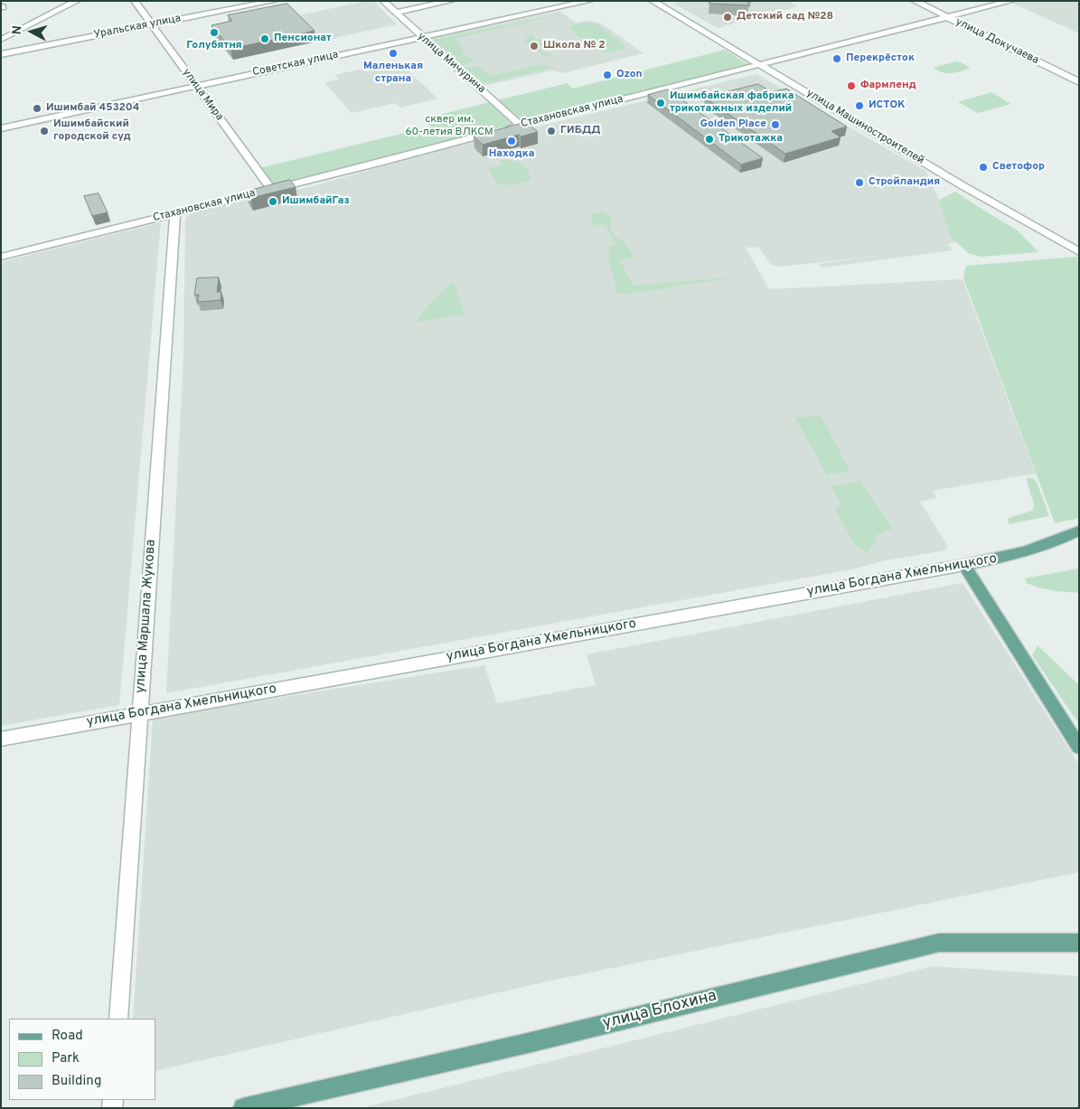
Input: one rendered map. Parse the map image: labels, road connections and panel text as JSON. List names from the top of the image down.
{
  "streets": {
    "main road": ["улица Богдана Хмельницкого", "улица Блохина"],
    "street": [
      "Уральская улица",
      "улица Докучаева",
      "улица Мичурина",
      "Советская улица",
      "улица Мира",
      "Стахановская улица",
      "улица Машиностроителей",
      "улица Маршала Жукова"
    ]
  },
  "crossings": [
    ["Уральская улица", "улица Мира"],
    ["улица Докучаева", "Стахановская улица"],
    ["улица Мичурина", "Советская улица"],
    ["улица Мичурина", "Стахановская улица"],
    ["Советская улица", "улица Мира"],
    ["улица Мира", "Стахановская улица"],
    ["Стахановская улица", "улица Машиностроителей"],
    ["Стахановская улица", "улица Маршала Жукова"],
    ["улица Богдана Хмельницкого", "улица Маршала Жукова"]
  ],
  "parks": ["сквер им. 60-летия ВЛКСМ"],
  "places": [
    "Детский сад №28",
    "Голубятня",
    "Пенсионат",
    "Школа № 2",
    "Маленькая страна",
    "Перекрёсток",
    "Ozon",
    "Фармленд",
    "Ишимбайская фабрика трикотажных изделий",
    "ИСТОК",
    "Ишимбай 453204",
    "Golden Place",
    "Ишимбайский городской суд",
    "ГИБДД",
    "Трикотажка",
    "Находка",
    "Светофор",
    "Стройландия",
    "ИшимбайГаз"
  ],
  "legend": ["Road", "Park", "Building"],
  "north": "left"
}
